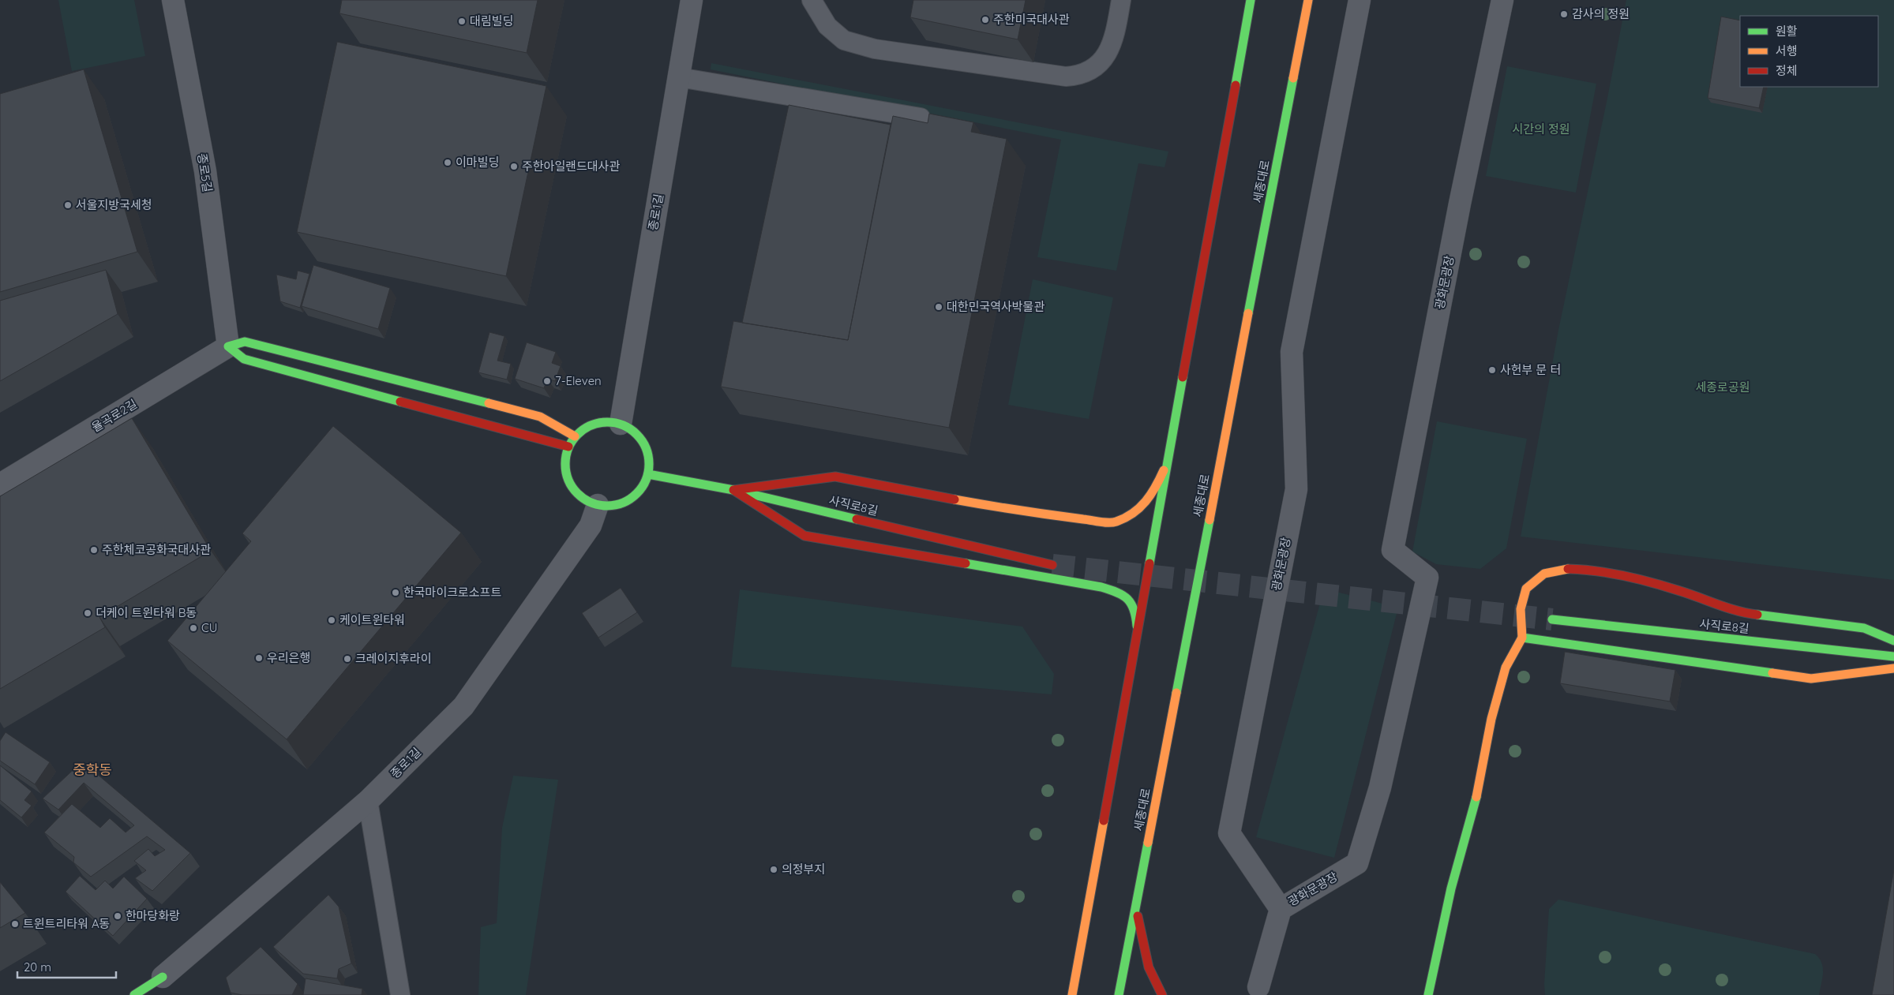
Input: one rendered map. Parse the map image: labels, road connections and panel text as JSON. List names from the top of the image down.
{
  "streets": {
    "street": [
      "종로5길",
      "세종대로",
      "종로1길",
      "광화문광장",
      "율곡로2길",
      "사직로8길"
    ]
  },
  "crossings": [
    ["종로5길", "율곡로2길"],
    ["종로1길", "사직로8길"]
  ],
  "districts": ["중학동"],
  "parks": ["시간의 정원", "세종로공원"],
  "places": [
    "감사의 정원",
    "주한미국대사관",
    "대림빌딩",
    "이마빌딩",
    "주한아일랜드대사관",
    "서울지방국세청",
    "대한민국역사박물관",
    "사헌부 문 터",
    "7-Eleven",
    "주한체코공화국대사관",
    "한국마이크로소프트",
    "더케이 트윈타워 B동",
    "케이트윈타워",
    "CU",
    "우리은행",
    "크레이지후라이",
    "의정부지",
    "한마당화랑",
    "트윈트리타워 A동"
  ],
  "legend": ["원활", "서행", "정체"],
  "scale_bar": "20 m"
}
